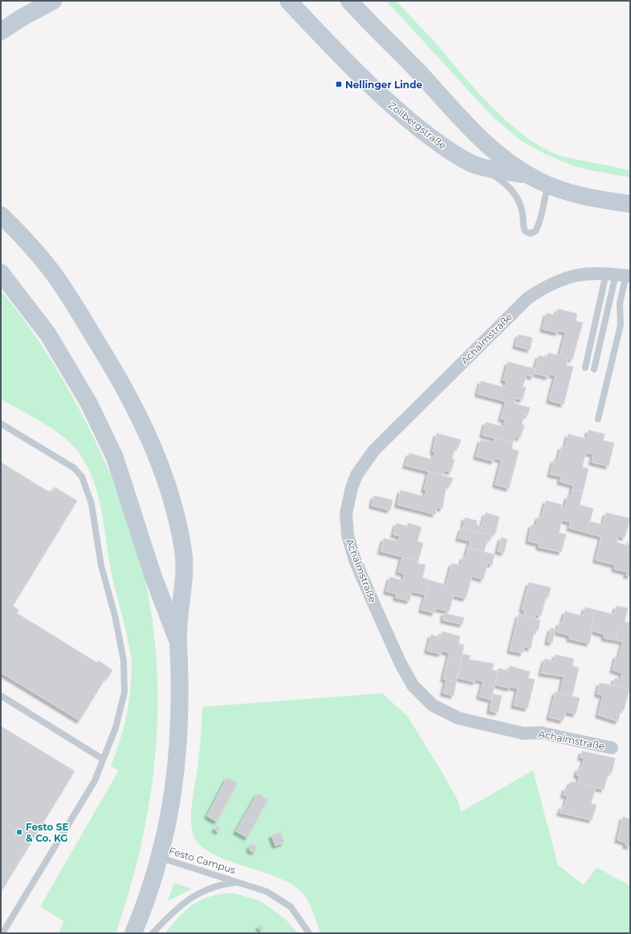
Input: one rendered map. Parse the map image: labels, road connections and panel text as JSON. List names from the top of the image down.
{
  "streets": {
    "main road": ["Zollbergstraße"],
    "street": ["Achalmstraße"],
    "lane": ["Festo Campus"]
  },
  "places": {
    "transit": ["Nellinger Linde"],
    "other": ["Festo SE & Co. KG"]
  }
}
